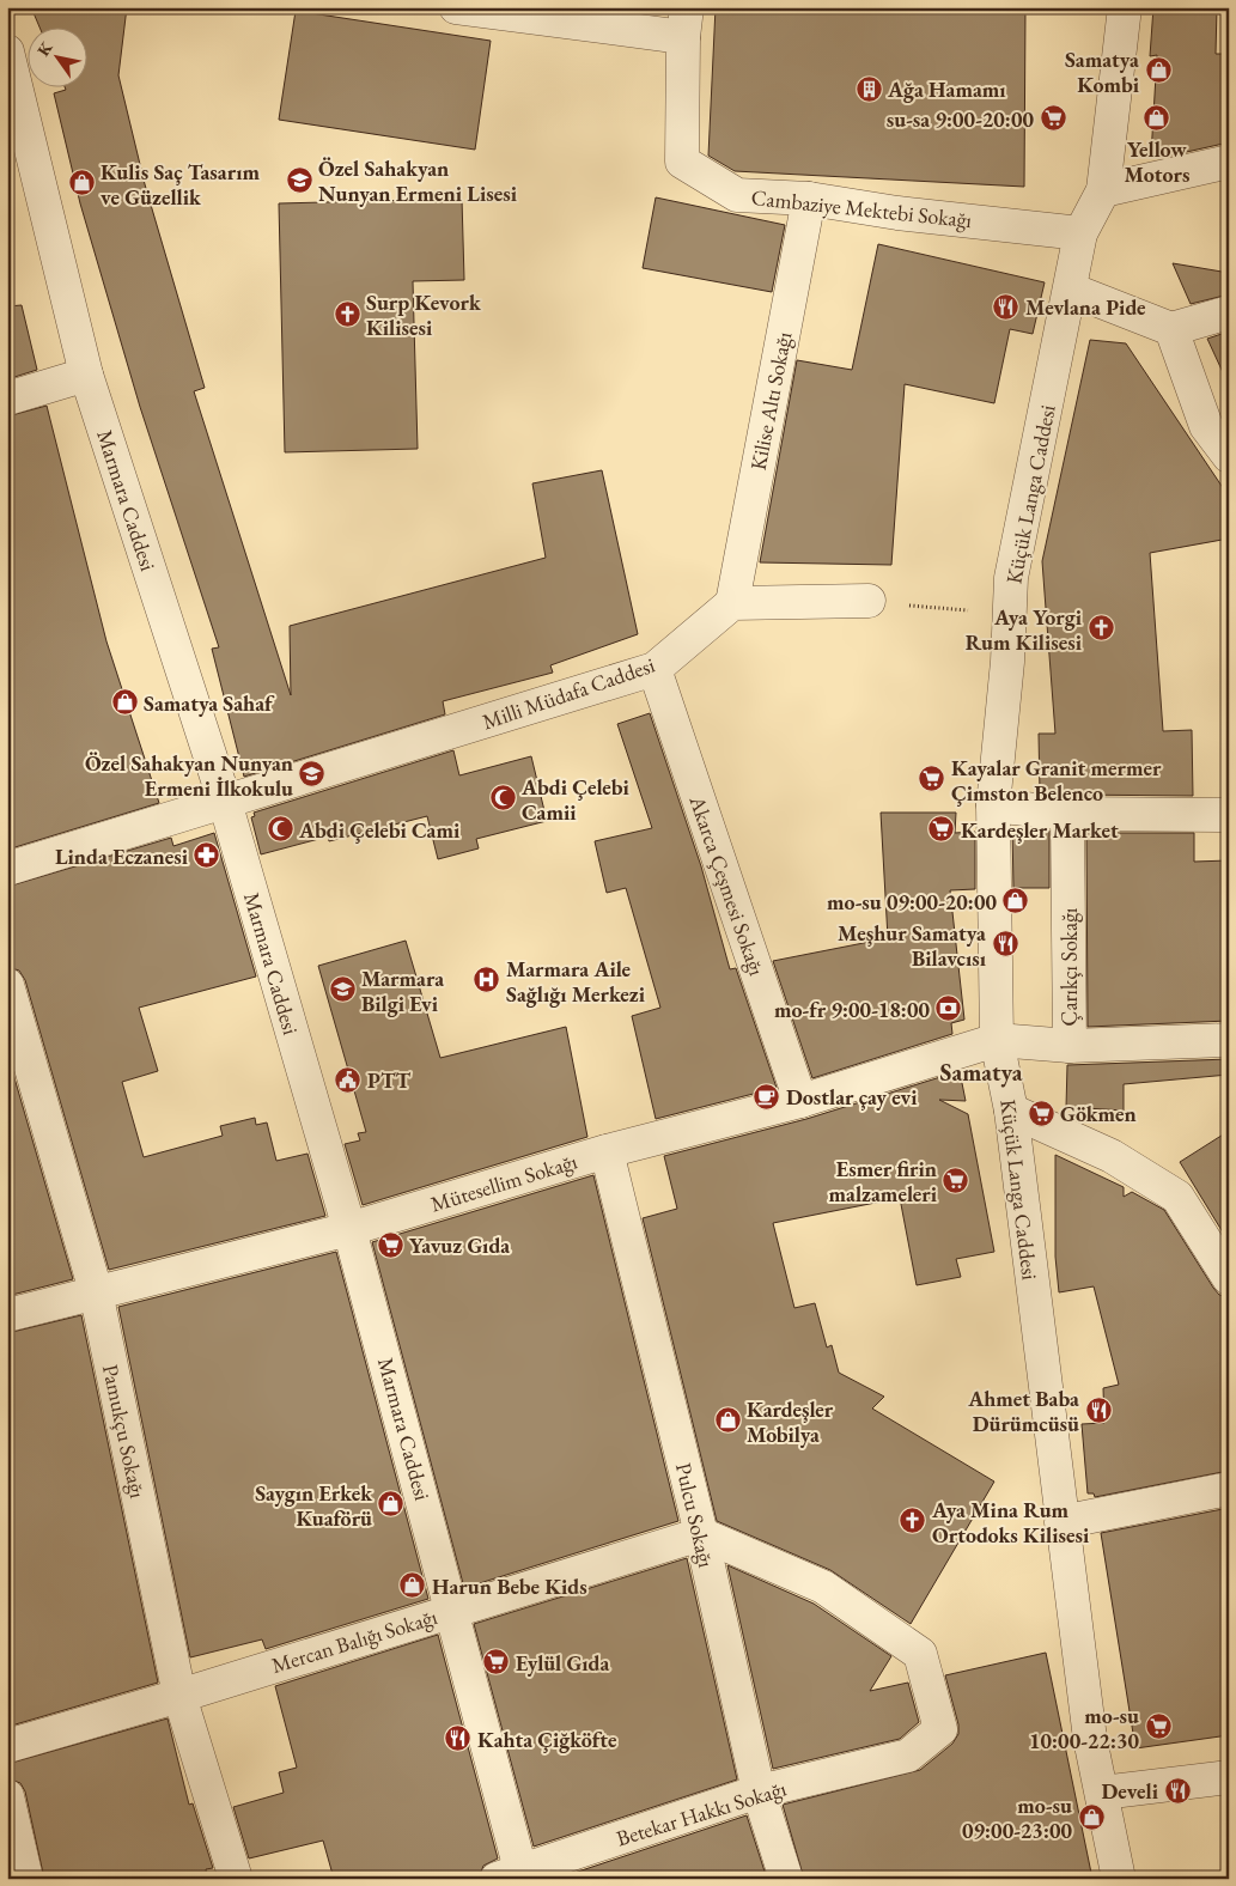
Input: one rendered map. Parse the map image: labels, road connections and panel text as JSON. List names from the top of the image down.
{
  "streets": {
    "street": [
      "Cambaziye Mektebi Sokağı",
      "Kilise Altı Sokağı",
      "Küçük Langa Caddesi",
      "Marmara Caddesi",
      "Milli Müdafa Caddesi",
      "Akarca Çeşmesi Sokağı",
      "Çarıkçı Sokağı",
      "Mütesellim Sokağı",
      "Pamukçu Sokağı",
      "Pulcu Sokağı",
      "Mercan Balığı Sokağı",
      "Betekar Hakkı Sokağı"
    ]
  },
  "crossings": [
    ["Cambaziye Mektebi Sokağı", "Kilise Altı Sokağı"],
    ["Cambaziye Mektebi Sokağı", "Küçük Langa Caddesi"],
    ["Kilise Altı Sokağı", "Milli Müdafa Caddesi"],
    ["Küçük Langa Caddesi", "Çarıkçı Sokağı"],
    ["Küçük Langa Caddesi", "Mütesellim Sokağı"],
    ["Marmara Caddesi", "Milli Müdafa Caddesi"],
    ["Marmara Caddesi", "Mütesellim Sokağı"],
    ["Marmara Caddesi", "Mercan Balığı Sokağı"],
    ["Marmara Caddesi", "Betekar Hakkı Sokağı"],
    ["Milli Müdafa Caddesi", "Akarca Çeşmesi Sokağı"],
    ["Akarca Çeşmesi Sokağı", "Mütesellim Sokağı"],
    ["Çarıkçı Sokağı", "Mütesellim Sokağı"],
    ["Mütesellim Sokağı", "Pamukçu Sokağı"],
    ["Mütesellim Sokağı", "Pulcu Sokağı"],
    ["Pamukçu Sokağı", "Mercan Balığı Sokağı"],
    ["Pulcu Sokağı", "Mercan Balığı Sokağı"],
    ["Pulcu Sokağı", "Betekar Hakkı Sokağı"],
    ["Mercan Balığı Sokağı", "Betekar Hakkı Sokağı"]
  ],
  "districts": ["Samatya"],
  "places": {
    "shop": [
      "Samatya Kombi",
      "Yellow Motors",
      "Kulis Saç Tasarım ve Güzellik",
      "Samatya Sahaf",
      "mo-su 09:00-20:00",
      "Kardeşler Mobilya",
      "Saygın Erkek Kuaförü",
      "Harun Bebe Kids",
      "mo-su 09:00-23:00"
    ],
    "building": ["Ağa Hamamı"],
    "supermarket": [
      "su-sa 9:00-20:00",
      "Kayalar Granit mermer Çimston Belenco",
      "Kardeşler Market",
      "Gökmen",
      "Esmer firin malzameleri",
      "Yavuz Gıda",
      "Eylül Gıda",
      "mo-su 10:00-22:30"
    ],
    "school or university": ["Özel Sahakyan Nunyan Ermeni Lisesi", "Özel Sahakyan Nunyan Ermeni İlkokulu", "Marmara Bilgi Evi"],
    "restaurant": [
      "Mevlana Pide",
      "Meşhur Samatya Bilavcısı",
      "Ahmet Baba Dürümcüsü",
      "Kahta Çiğköfte",
      "Develi"
    ],
    "church": ["Surp Kevork Kilisesi", "Aya Yorgi Rum Kilisesi", "Aya Mina Rum Ortodoks Kilisesi"],
    "mosque": ["Abdi Çelebi Camii", "Abdi Çelebi Cami"],
    "pharmacy": ["Linda Eczanesi"],
    "hospital": ["Marmara Aile Sağlığı Merkezi"],
    "bank": ["mo-fr 9:00-18:00"],
    "public building": ["PTT"],
    "cafe": ["Dostlar çay evi"]
  },
  "north": "top left"
}
